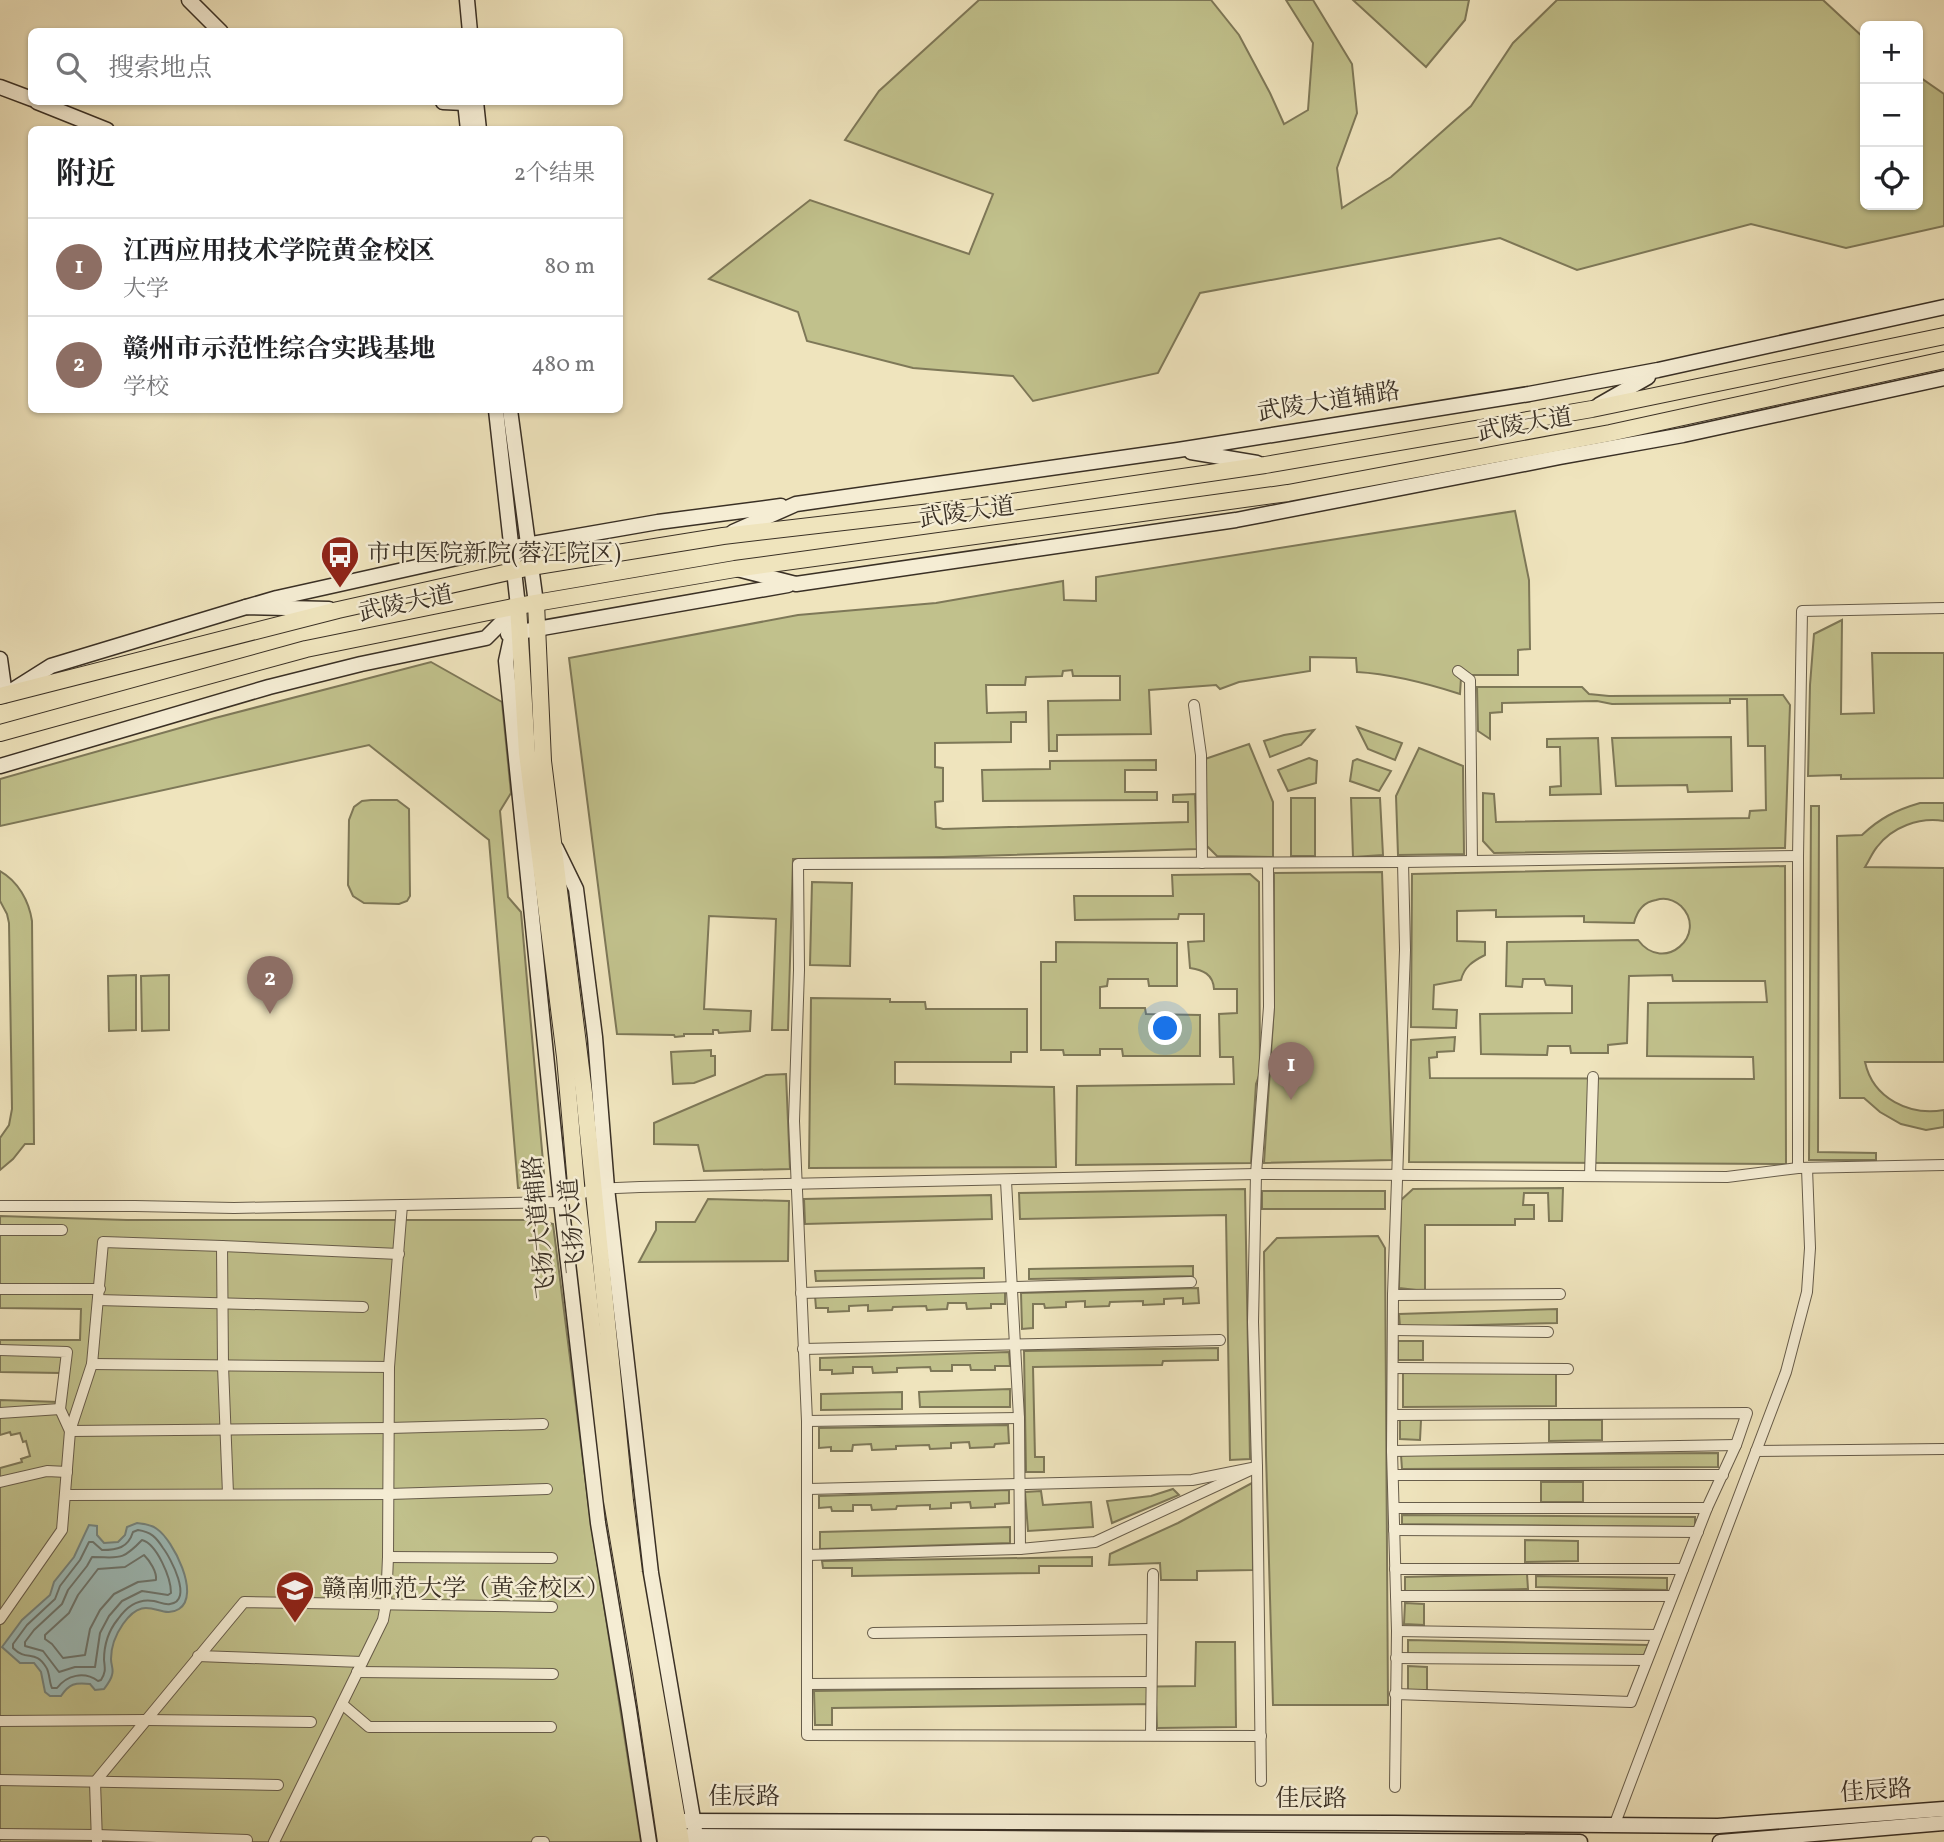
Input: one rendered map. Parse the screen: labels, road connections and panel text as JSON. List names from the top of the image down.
{
  "streets": {
    "main road": ["武陵大道", "飞扬大道"],
    "street": ["武陵大道辅路", "飞扬大道辅路", "佳辰路"]
  },
  "crossings": [
    ["武陵大道辅路", "武陵大道"],
    ["武陵大道", "飞扬大道"],
    ["飞扬大道", "飞扬大道辅路"],
    ["飞扬大道", "佳辰路"]
  ],
  "places": {
    "bus stop": ["市中医院新院(蓉江院区)"],
    "school or university": ["赣南师范大学（黄金校区）"]
  },
  "page": {
    "map_buttons": ["+", "−"],
    "search": "搜索地点",
    "heading": ["附近", "2个结果"],
    "list": [
      {
        "mark": "1",
        "name": "江西应用技术学院黄金校区",
        "note": "大学",
        "value": "80 m"
      },
      {
        "mark": "2",
        "name": "赣州市示范性综合实践基地",
        "note": "学校",
        "value": "480 m"
      }
    ],
    "pins": ["2", "1"]
  }
}
